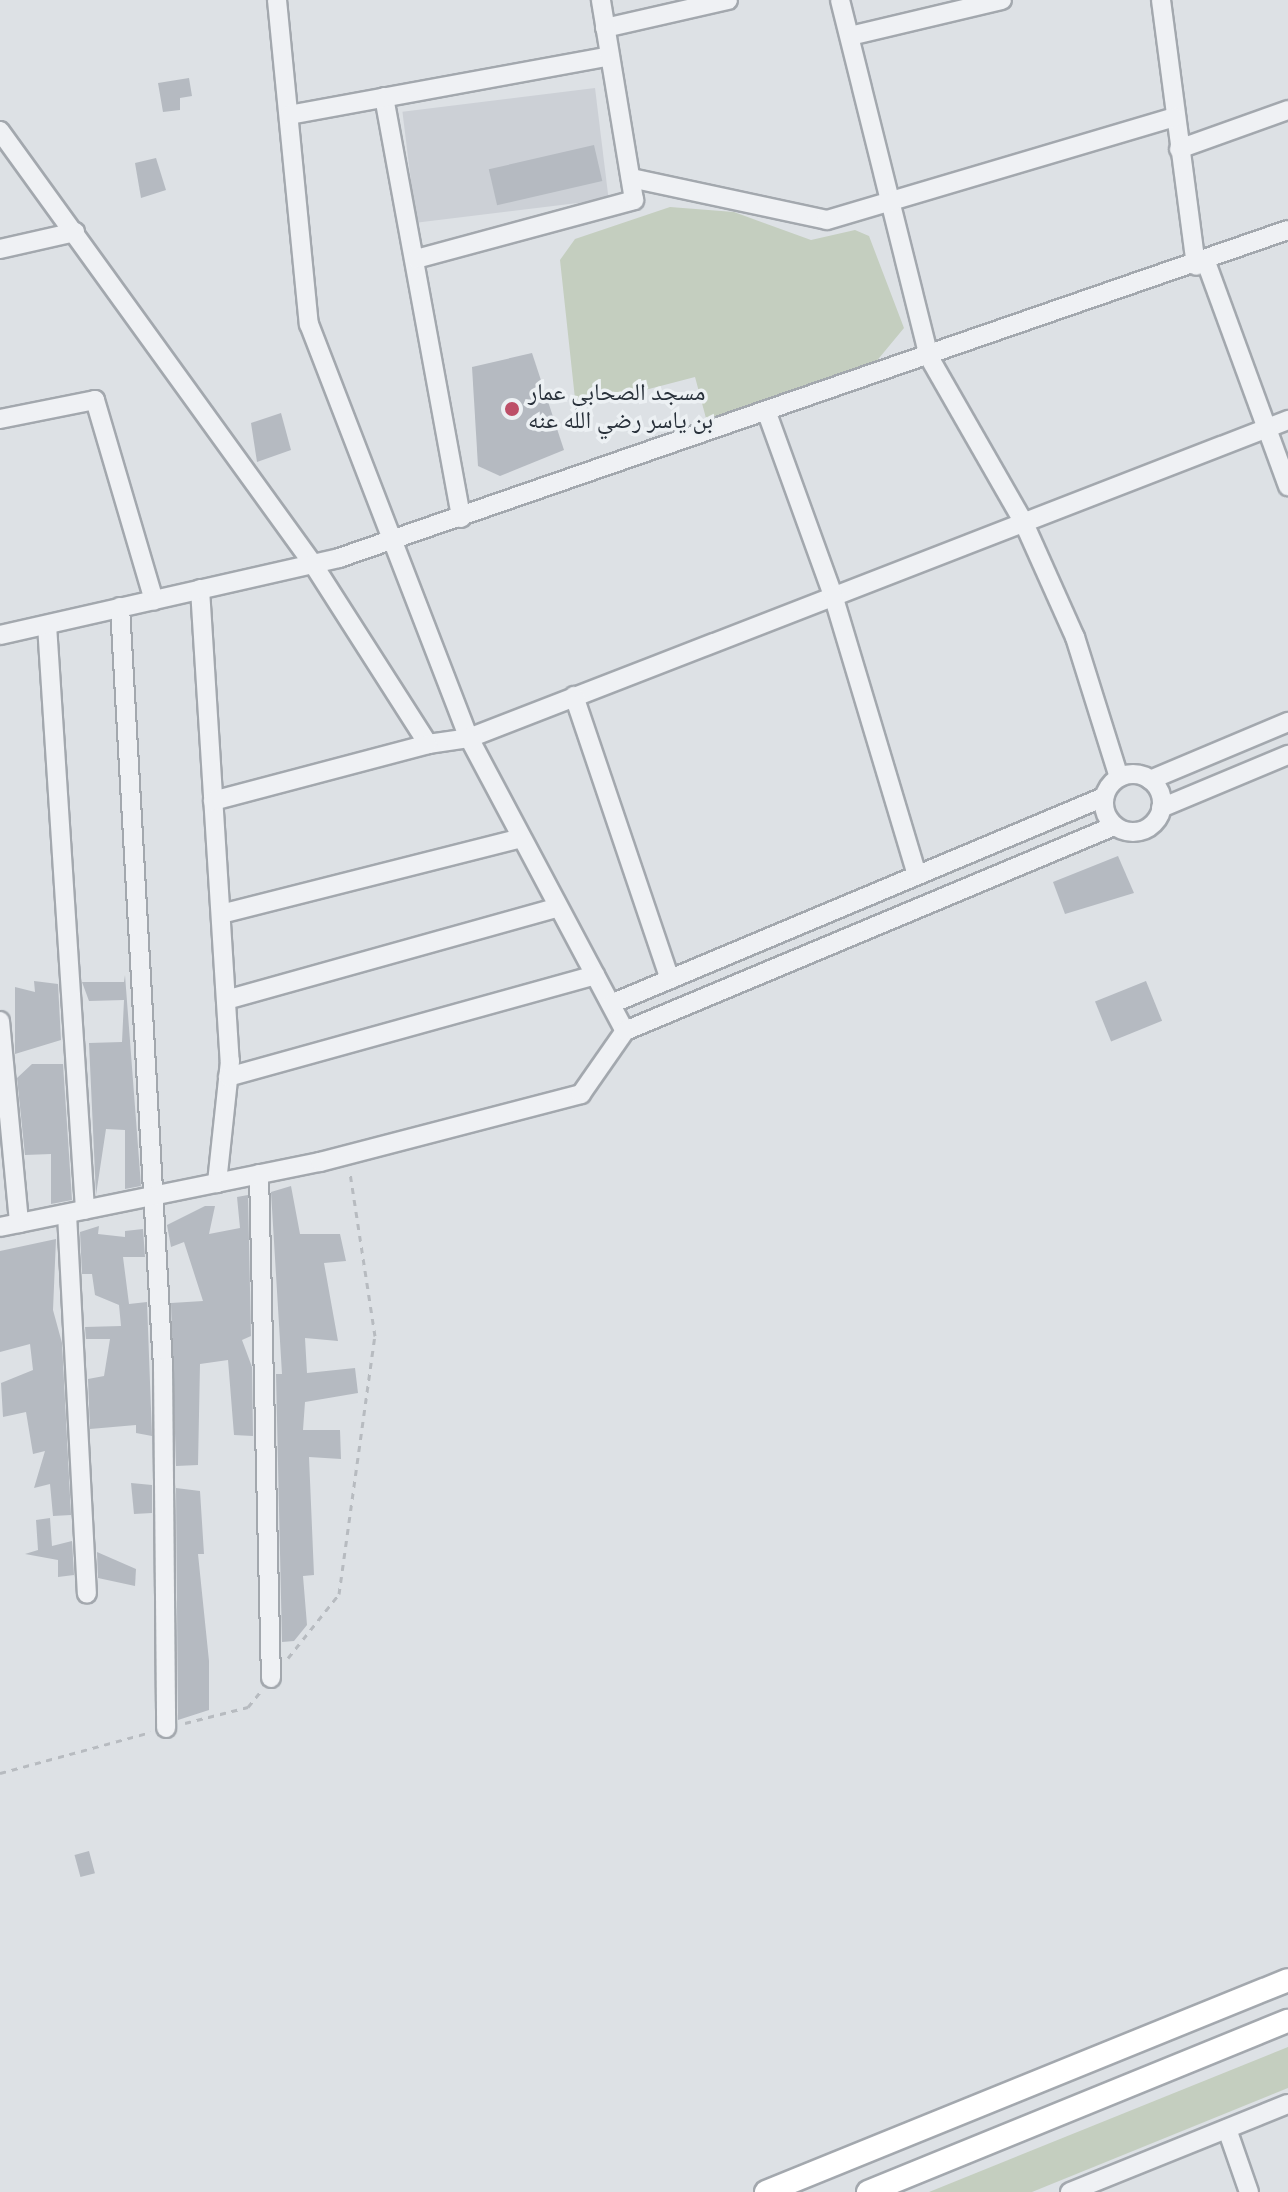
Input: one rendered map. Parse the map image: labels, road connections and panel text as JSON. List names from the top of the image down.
{
  "places": ["مسجد الصحابي عمار بن ياسر رضي الله عنه"]
}
